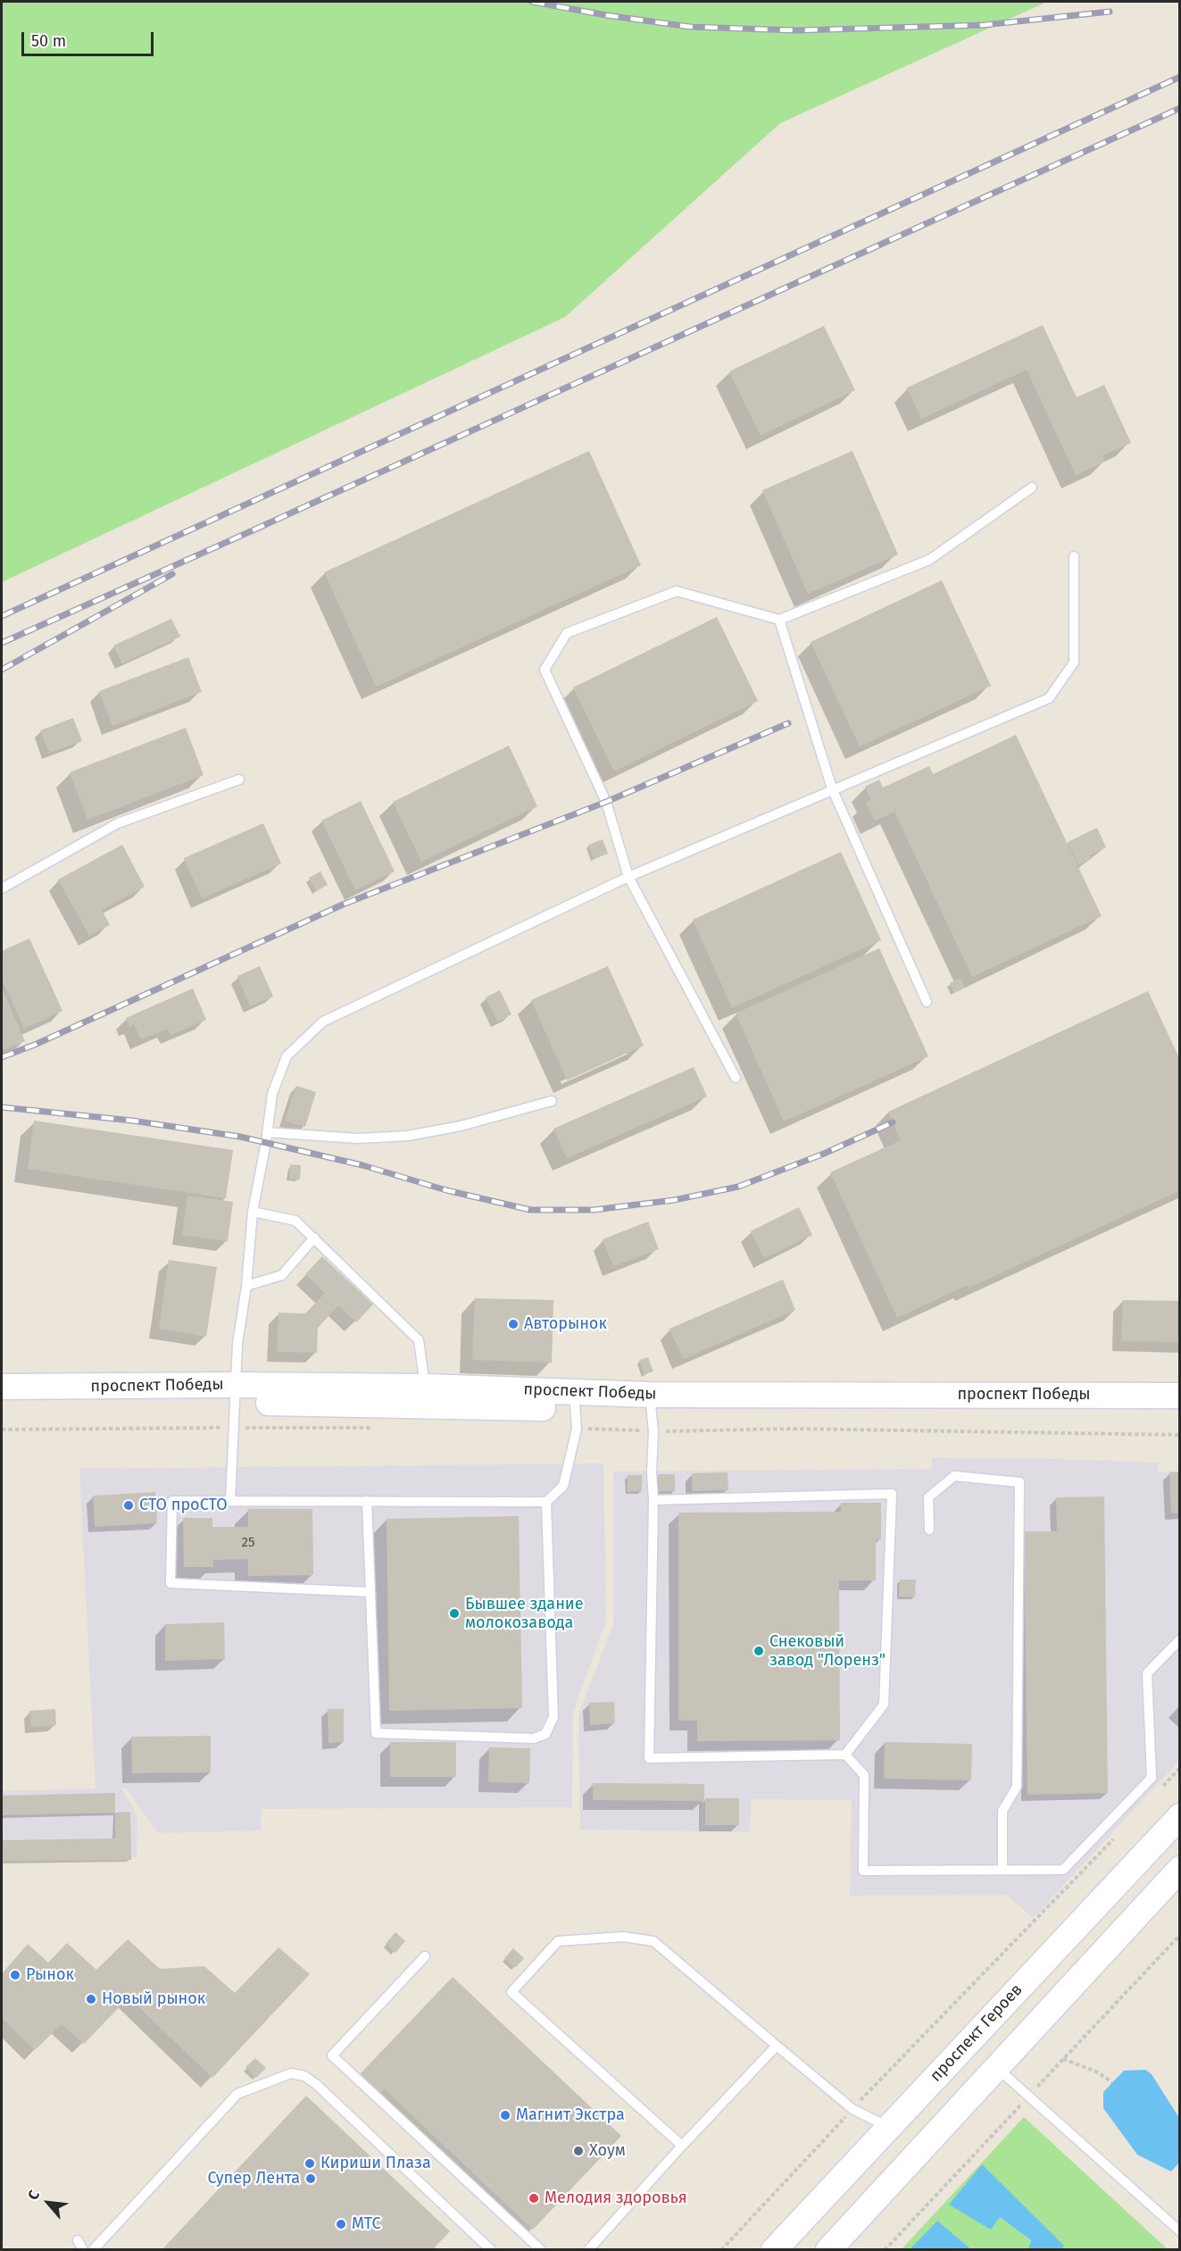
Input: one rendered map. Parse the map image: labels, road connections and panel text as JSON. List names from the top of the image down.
{
  "streets": {
    "main road": ["проспект Победы", "проспект Героев"]
  },
  "places": [
    "Авторынок",
    "СТО проСТО",
    "Бывшее здание молокозавода",
    "Снековый завод \"Лоренз\"",
    "Рынок",
    "Новый рынок",
    "Магнит Экстра",
    "Хоум",
    "Кириши Плаза",
    "Супер Лента",
    "Мелодия здоровья",
    "МТС"
  ],
  "house_numbers": ["25"],
  "scale_bar": "50 m",
  "north": "top left"
}
